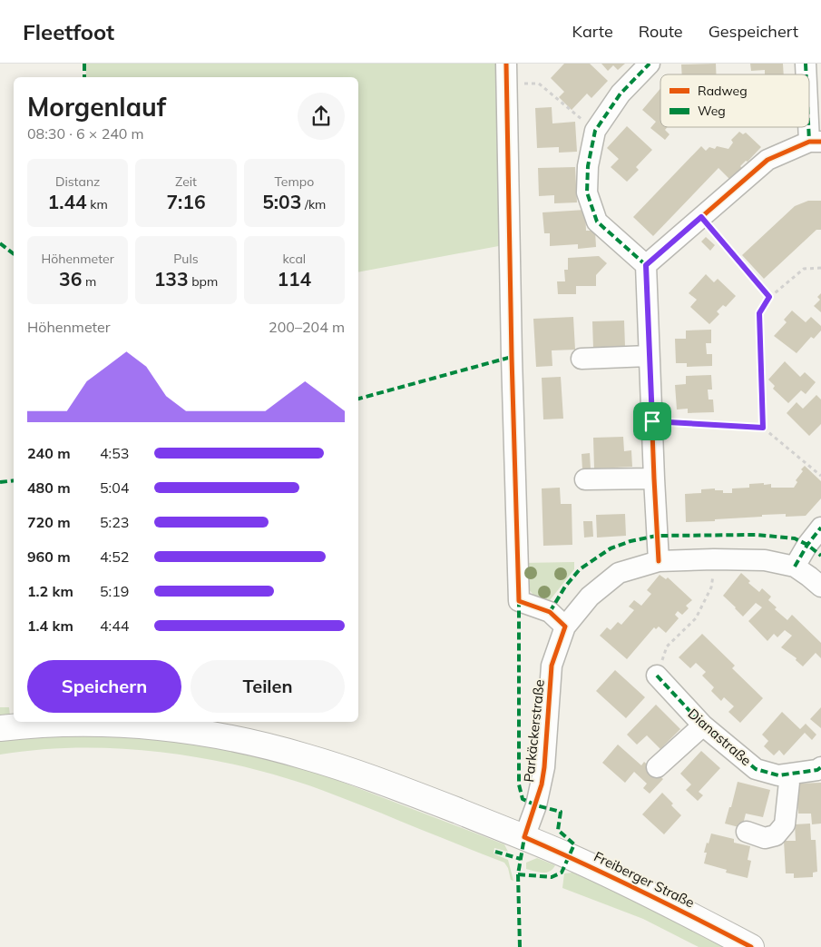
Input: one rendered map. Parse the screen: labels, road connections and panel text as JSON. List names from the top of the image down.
{
  "streets": {
    "main road": ["Freiberger Straße"],
    "street": ["Parkäckerstraße", "Dianastraße"]
  },
  "crossings": [
    ["Parkäckerstraße", "Freiberger Straße"]
  ],
  "legend": ["Radweg", "Weg"],
  "page": {
    "header": "Fleetfoot",
    "nav": ["Karte", "Route", "Gespeichert"],
    "heading": ["Morgenlauf", "08:30 · 6 × 240 m"],
    "stats": [
      ["Distanz", "1.44 km"],
      ["Zeit", "7:16"],
      ["Tempo", "5:03 /km"],
      ["Höhenmeter", "36 m"],
      ["Puls", "133 bpm"],
      ["kcal", "114"]
    ],
    "chart": ["Höhenmeter", "200–204 m"],
    "list": [
      {
        "name": "240 m",
        "note": "4:53"
      },
      {
        "name": "480 m",
        "note": "5:04"
      },
      {
        "name": "720 m",
        "note": "5:23"
      },
      {
        "name": "960 m",
        "note": "4:52"
      },
      {
        "name": "1.2 km",
        "note": "5:19"
      },
      {
        "name": "1.4 km",
        "note": "4:44"
      }
    ],
    "buttons": ["Speichern", "Teilen"]
  }
}
